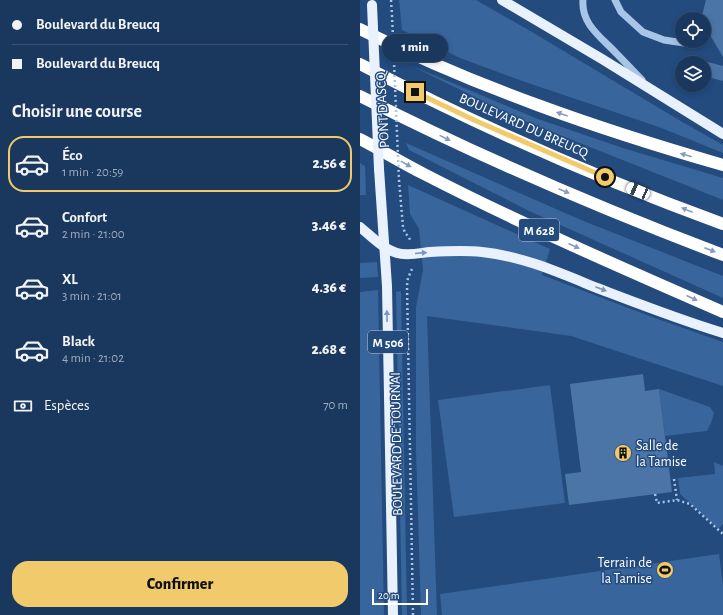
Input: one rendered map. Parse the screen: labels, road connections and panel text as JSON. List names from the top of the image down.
{
  "streets": {
    "highway": ["BOULEVARD DU BREUCQ", "M 628"],
    "main road": ["PONT D'ASCQ", "M 506", "BOULEVARD DE TOURNAI"]
  },
  "crossings": [
    ["PONT D'ASCQ", "BOULEVARD DE TOURNAI"]
  ],
  "places": {
    "building": ["Salle de la Tamise"],
    "sports": ["Terrain de la Tamise"]
  },
  "scale_bar": "20 m",
  "page": {
    "banner": ["Boulevard du Breucq", "Boulevard du Breucq"],
    "bubble": "1 min",
    "heading": "Choisir une course",
    "list": [
      {
        "name": "Éco",
        "note": "1 min · 20:59",
        "value": "2.56 €"
      },
      {
        "name": "Confort",
        "note": "2 min · 21:00",
        "value": "3.46 €"
      },
      {
        "name": "XL",
        "note": "3 min · 21:01",
        "value": "4.36 €"
      },
      {
        "name": "Black",
        "note": "4 min · 21:02",
        "value": "2.68 €"
      }
    ],
    "pay": ["Espèces", "70 m"],
    "buttons": "Confirmer",
    "scale": "20 m"
  }
}
